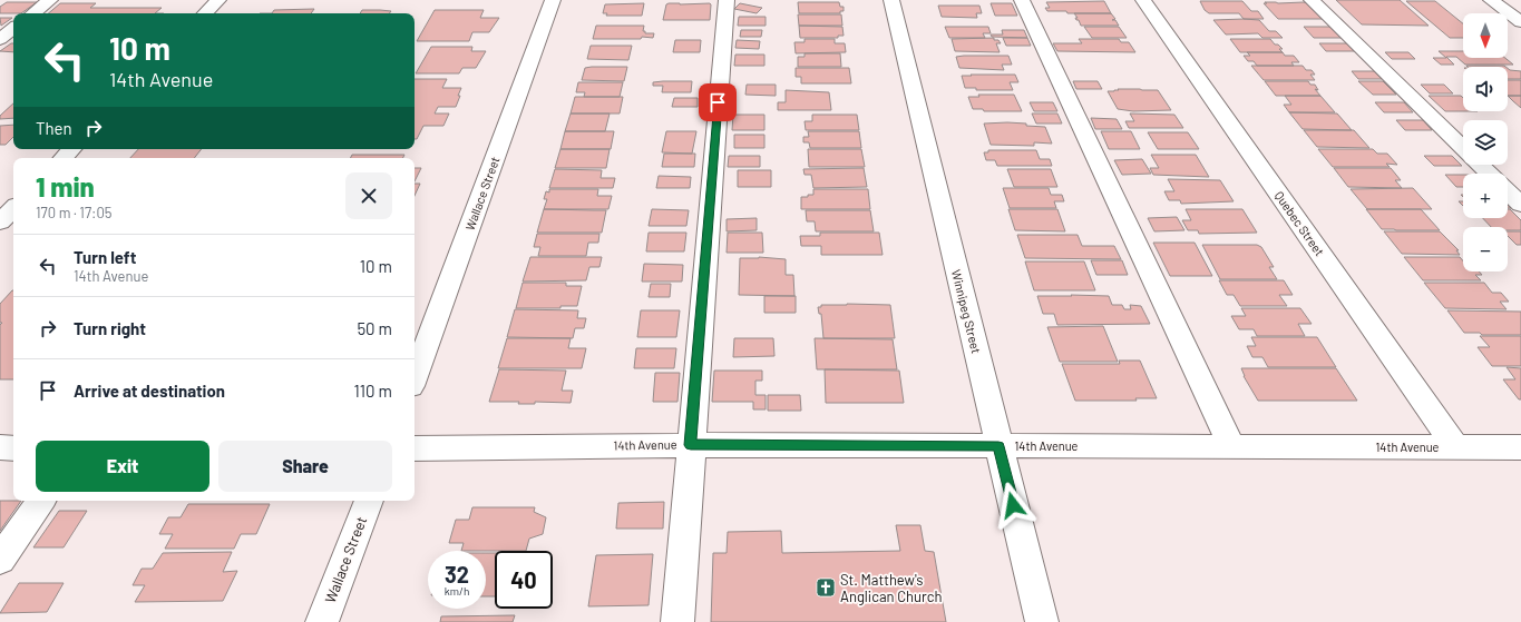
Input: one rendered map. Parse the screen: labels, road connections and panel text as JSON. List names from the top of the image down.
{
  "streets": {
    "street": [
      "Wallace Street",
      "Quebec Street",
      "Winnipeg Street",
      "14th Avenue"
    ]
  },
  "crossings": [
    ["Quebec Street", "14th Avenue"],
    ["Winnipeg Street", "14th Avenue"]
  ],
  "places": {
    "church": ["St. Matthew's Anglican Church"]
  },
  "north": "bottom",
  "page": {
    "map_buttons": ["+", "−"],
    "turn": ["10 m", "14th Avenue"],
    "then": "Then",
    "heading": ["1 min", "170 m · 17:05"],
    "list": [
      {
        "name": "Turn left",
        "note": "14th Avenue",
        "value": "10 m"
      },
      {
        "name": "Turn right",
        "value": "50 m"
      },
      {
        "name": "Arrive at destination",
        "value": "110 m"
      }
    ],
    "buttons": ["Exit", "Share"],
    "speed": "32 km/h",
    "limit": "40"
  }
}
